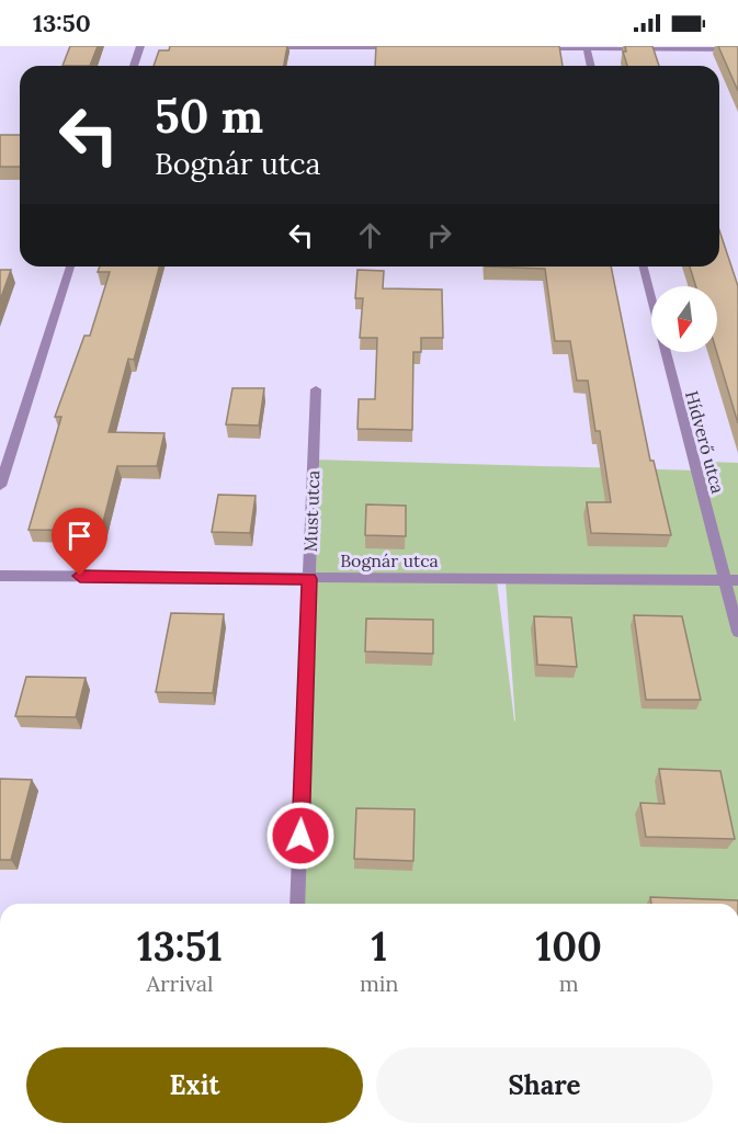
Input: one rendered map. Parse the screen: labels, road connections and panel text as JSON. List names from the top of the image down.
{
  "streets": {
    "street": ["Hídverő utca", "Must utca", "Bognár utca"]
  },
  "crossings": [
    ["Hídverő utca", "Bognár utca"],
    ["Must utca", "Bognár utca"]
  ],
  "north": "bottom",
  "page": {
    "status": "13:50",
    "turn": ["50 m", "Bognár utca"],
    "eta": [
      "13:51",
      "Arrival",
      "1",
      "min",
      "100",
      "m"
    ],
    "buttons": ["Exit", "Share"]
  }
}
